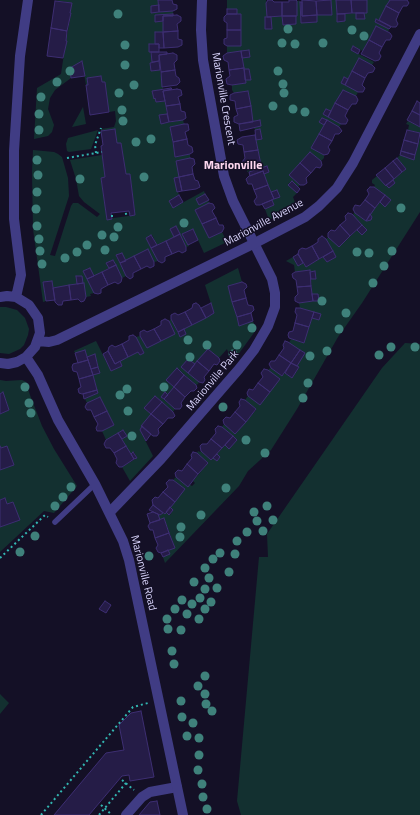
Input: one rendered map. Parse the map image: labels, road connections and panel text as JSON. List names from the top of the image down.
{
  "streets": {
    "street": [
      "Marionville Crescent",
      "Marionville Avenue",
      "Marionville Park",
      "Marionville Road"
    ]
  },
  "crossings": [
    ["Marionville Crescent", "Marionville Avenue"],
    ["Marionville Crescent", "Marionville Park"],
    ["Marionville Avenue", "Marionville Park"],
    ["Marionville Park", "Marionville Road"]
  ],
  "districts": ["Marionville"]
}
